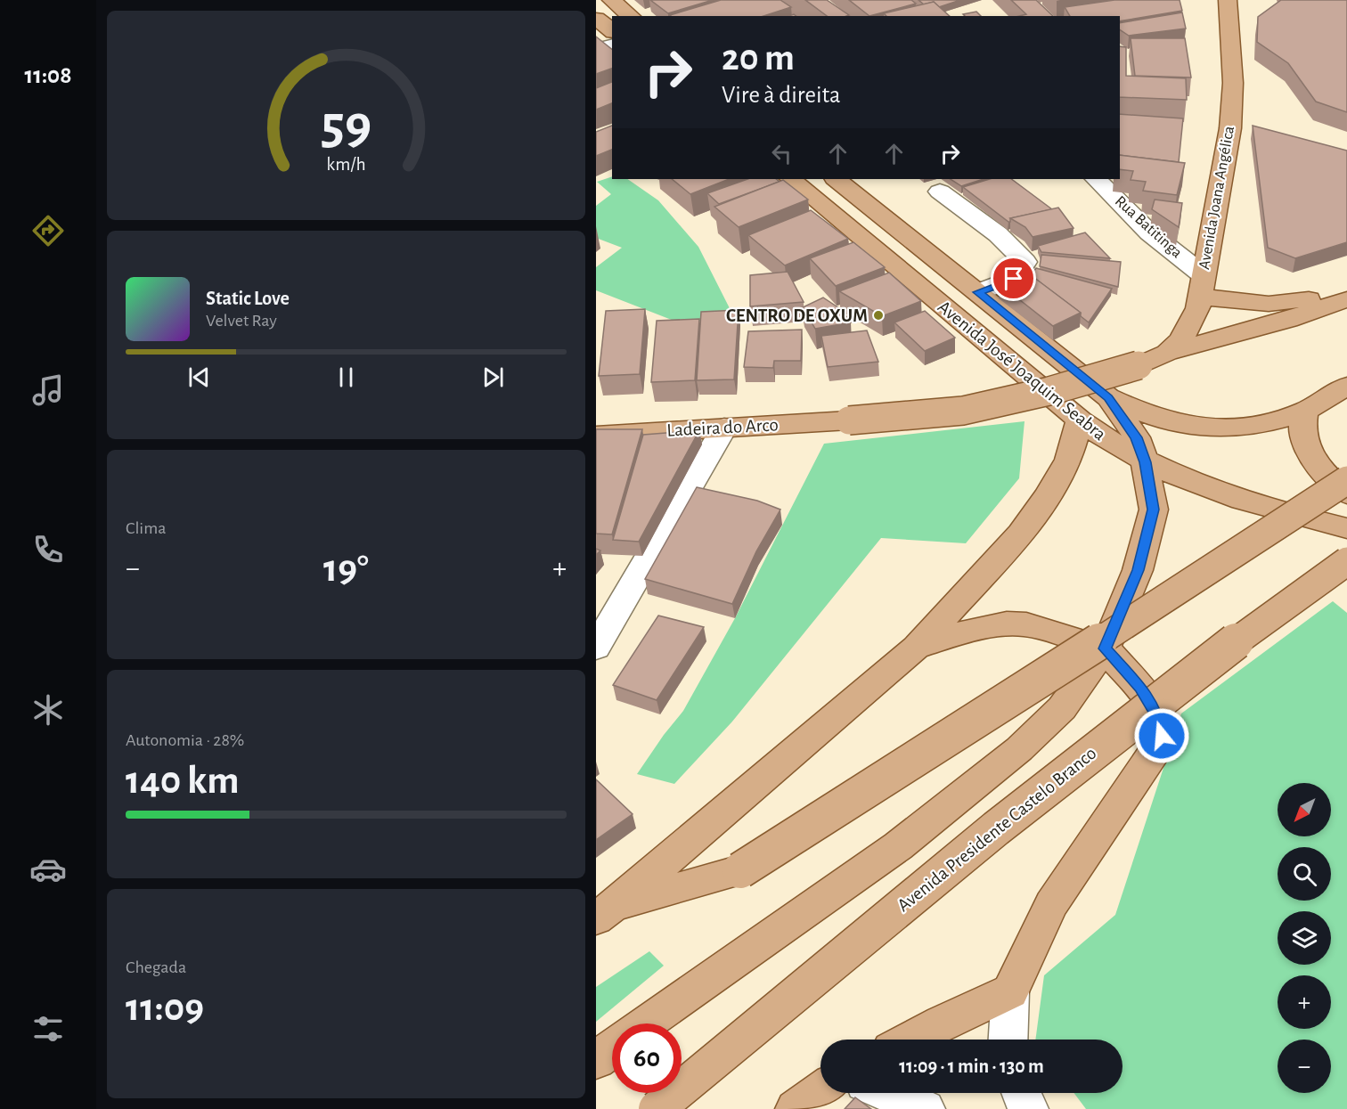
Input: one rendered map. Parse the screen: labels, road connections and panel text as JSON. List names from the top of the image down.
{
  "streets": {
    "main road": [
      "Avenida Joana Angélica",
      "Avenida José Joaquim Seabra",
      "Ladeira do Arco",
      "Avenida Presidente Castelo Branco"
    ],
    "street": ["Rua Batitinga"]
  },
  "crossings": [
    ["Avenida Joana Angélica", "Rua Batitinga"],
    ["Avenida Joana Angélica", "Ladeira do Arco"]
  ],
  "places": ["CENTRO DE OXUM"],
  "north": "bottom left",
  "page": {
    "tabs": "11:08",
    "turn": ["20 m", "Vire à direita"],
    "song": ["Static Love", "Velvet Ray"],
    "tile": [
      "Clima",
      ["Autonomia · 28%", "140 km"],
      ["Chegada", "11:09"]
    ],
    "heat": ["−", "19°", "+"],
    "map_buttons": ["+", "−"],
    "limit": "60",
    "trip": "11:09 · 1 min · 130 m",
    "gauge": ["59", "km/h"]
  }
}
